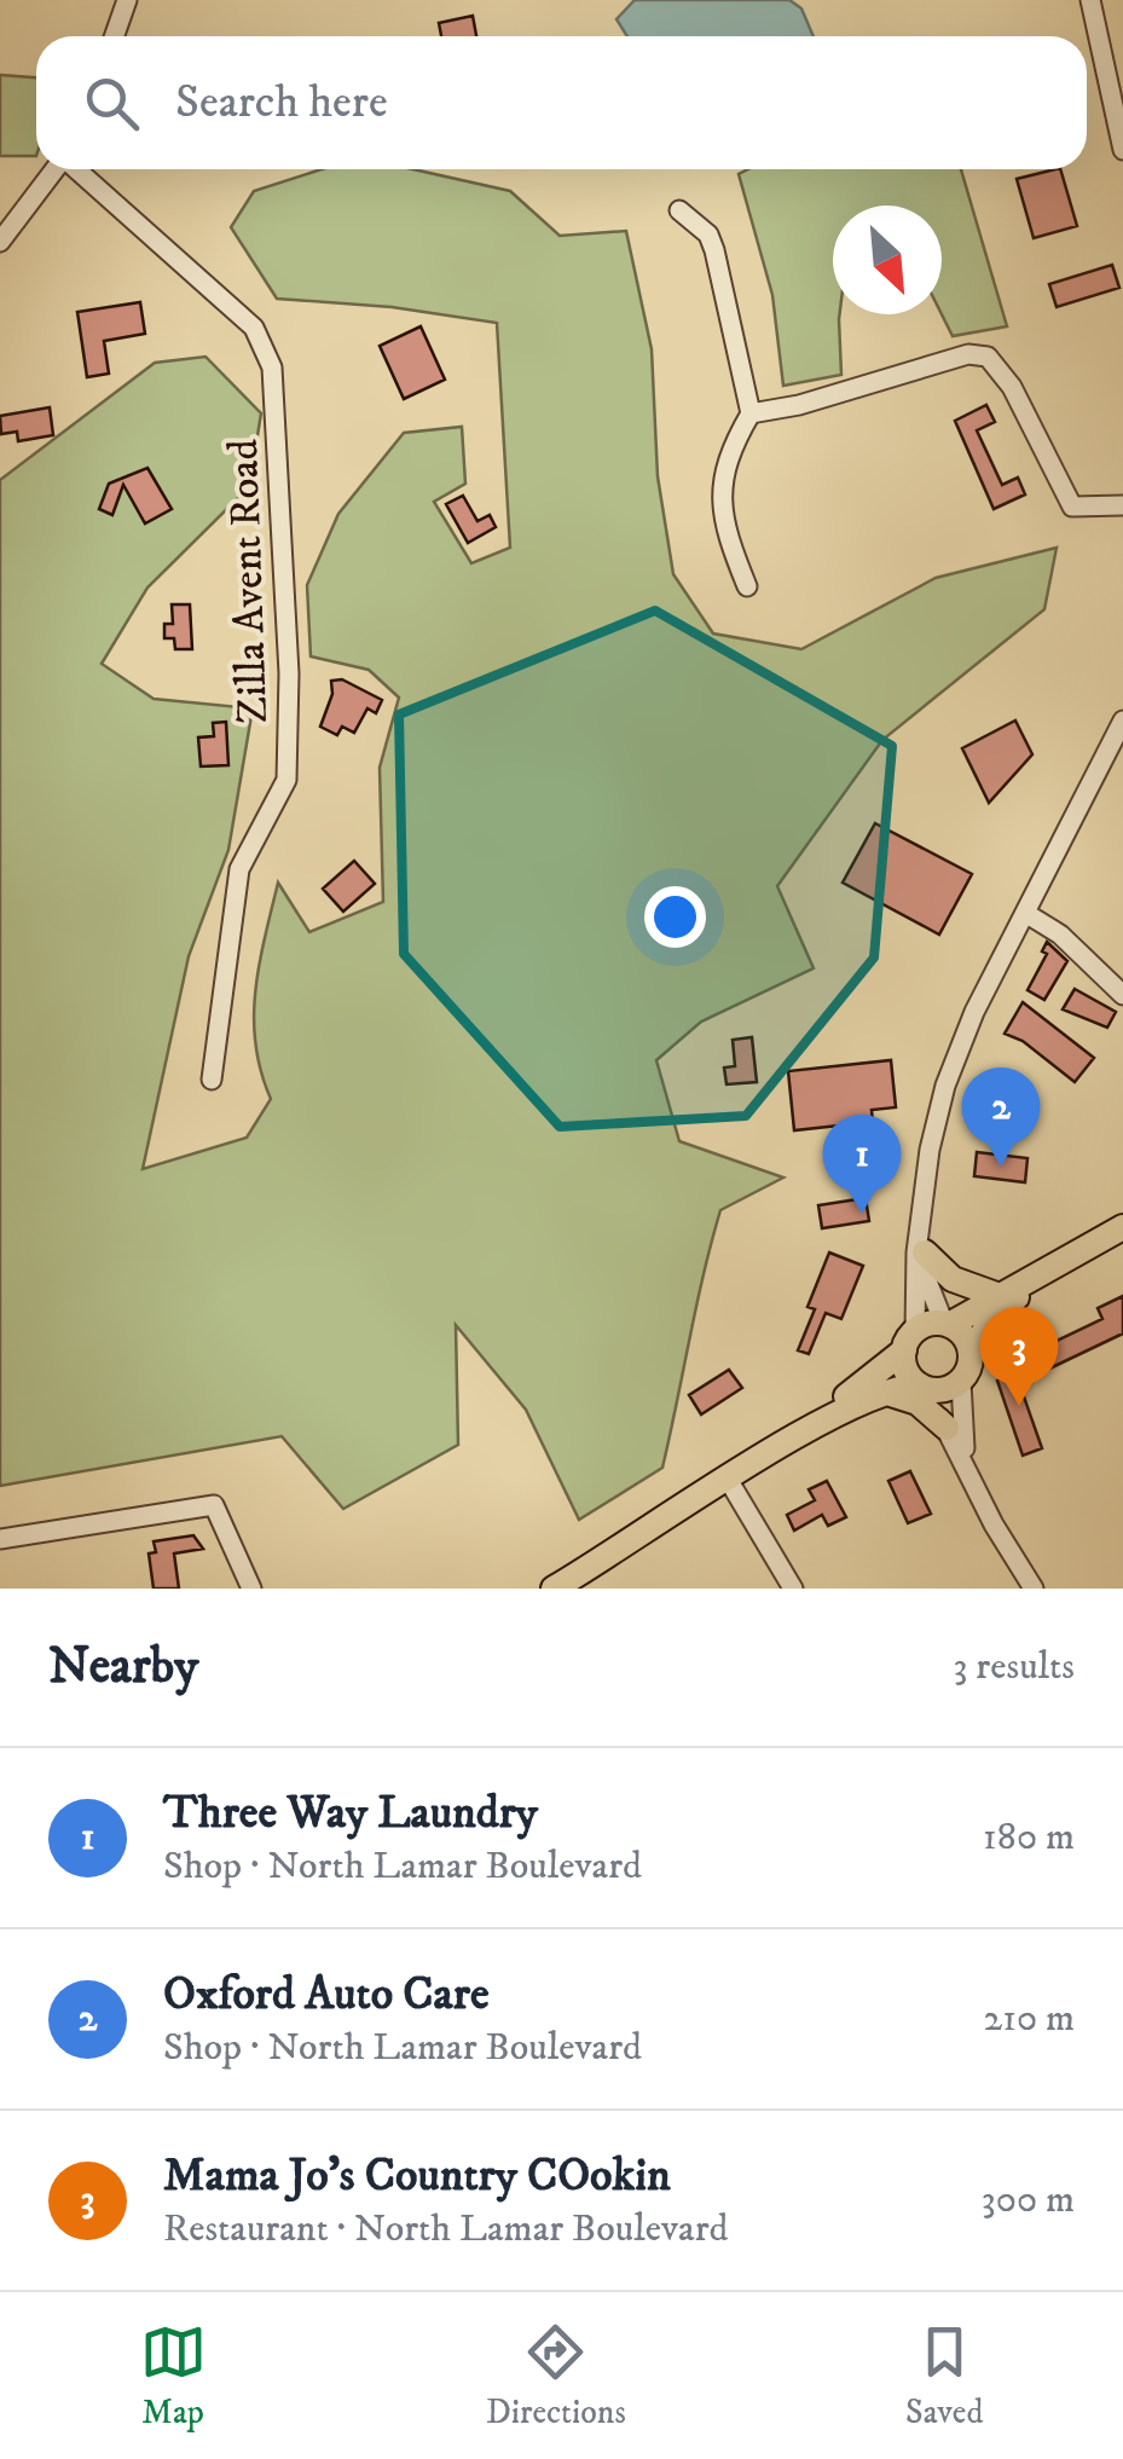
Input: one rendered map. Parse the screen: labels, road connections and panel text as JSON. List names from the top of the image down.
{
  "streets": {
    "street": ["Zilla Avent Road"]
  },
  "north": "bottom right",
  "page": {
    "search": "Search here",
    "pins": ["2", "1", "3"],
    "heading": ["Nearby", "3 results"],
    "list": [
      {
        "mark": "1",
        "name": "Three Way Laundry",
        "note": "Shop · North Lamar Boulevard",
        "value": "180 m"
      },
      {
        "mark": "2",
        "name": "Oxford Auto Care",
        "note": "Shop · North Lamar Boulevard",
        "value": "210 m"
      },
      {
        "mark": "3",
        "name": "Mama Jo's Country COokin",
        "note": "Restaurant · North Lamar Boulevard",
        "value": "300 m"
      }
    ],
    "nav": ["Map", "Directions", "Saved"]
  }
}
